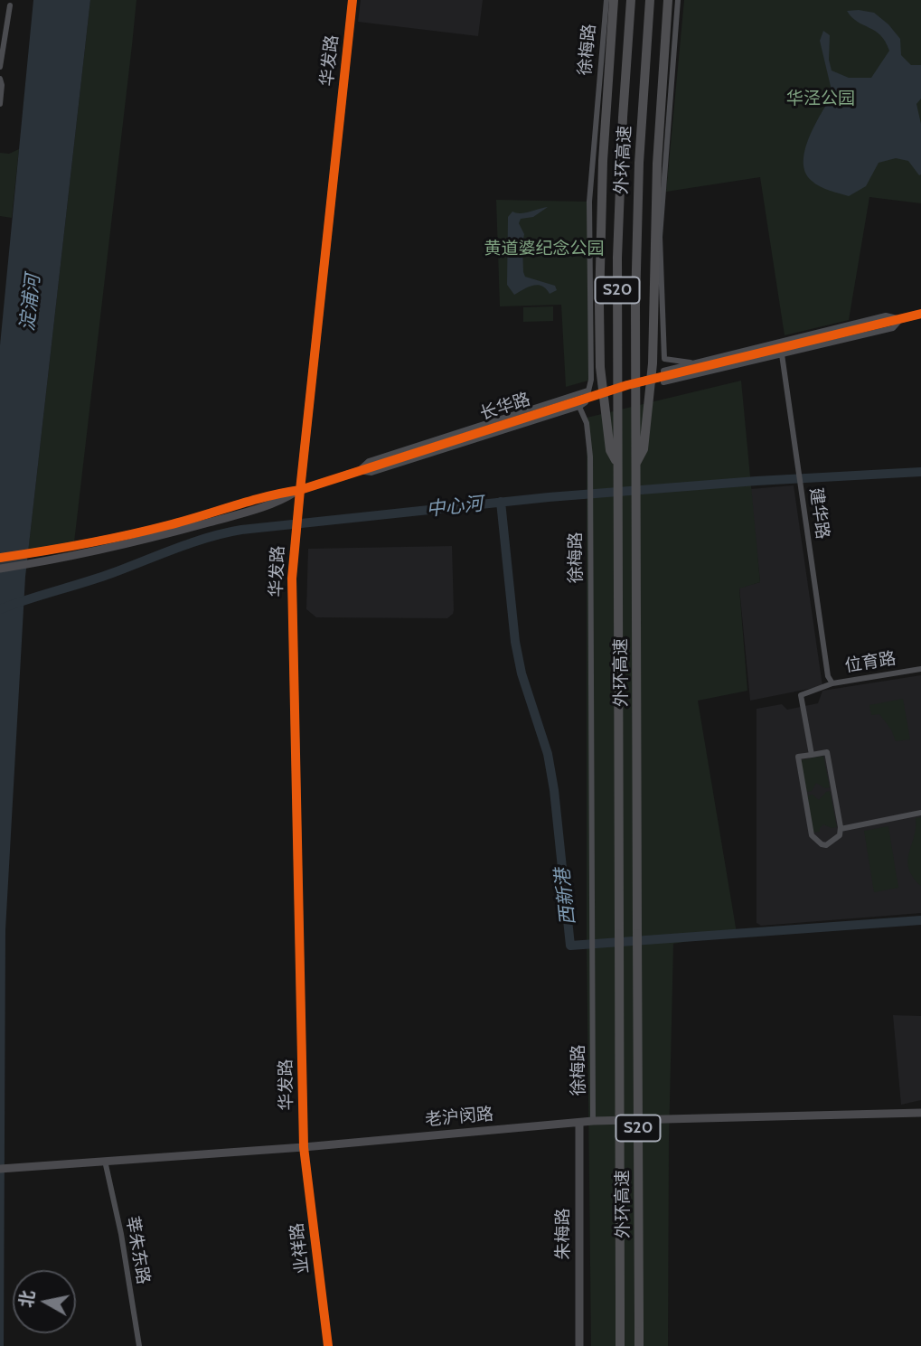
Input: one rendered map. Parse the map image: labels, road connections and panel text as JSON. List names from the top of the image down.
{
  "streets": {
    "highway": ["外环高速", "S20"],
    "street": [
      "徐梅路",
      "华发路",
      "长华路",
      "建华路",
      "位育路",
      "老沪闵路",
      "朱梅路",
      "业祥路",
      "莘朱东路"
    ]
  },
  "crossings": [
    ["徐梅路", "长华路"],
    ["徐梅路", "老沪闵路"],
    ["华发路", "长华路"],
    ["华发路", "老沪闵路"],
    ["华发路", "业祥路"],
    ["长华路", "建华路"],
    ["建华路", "位育路"],
    ["老沪闵路", "朱梅路"],
    ["老沪闵路", "业祥路"],
    ["老沪闵路", "莘朱东路"]
  ],
  "water": ["淀浦河", "中心河", "西新港"],
  "parks": ["华泾公园", "黄道婆纪念公园"],
  "north": "left"
}
